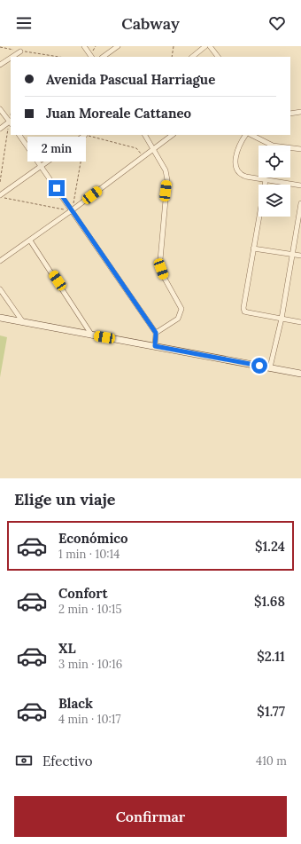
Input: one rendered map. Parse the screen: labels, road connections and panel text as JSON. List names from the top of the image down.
{
  "page": {
    "header": "Cabway",
    "banner": ["Avenida Pascual Harriague", "Juan Moreale Cattaneo"],
    "bubble": "2 min",
    "heading": "Elige un viaje",
    "list": [
      {
        "name": "Económico",
        "note": "1 min · 10:14",
        "value": "$1.24"
      },
      {
        "name": "Confort",
        "note": "2 min · 10:15",
        "value": "$1.68"
      },
      {
        "name": "XL",
        "note": "3 min · 10:16",
        "value": "$2.11"
      },
      {
        "name": "Black",
        "note": "4 min · 10:17",
        "value": "$1.77"
      }
    ],
    "pay": ["Efectivo", "410 m"],
    "buttons": "Confirmar"
  }
}
